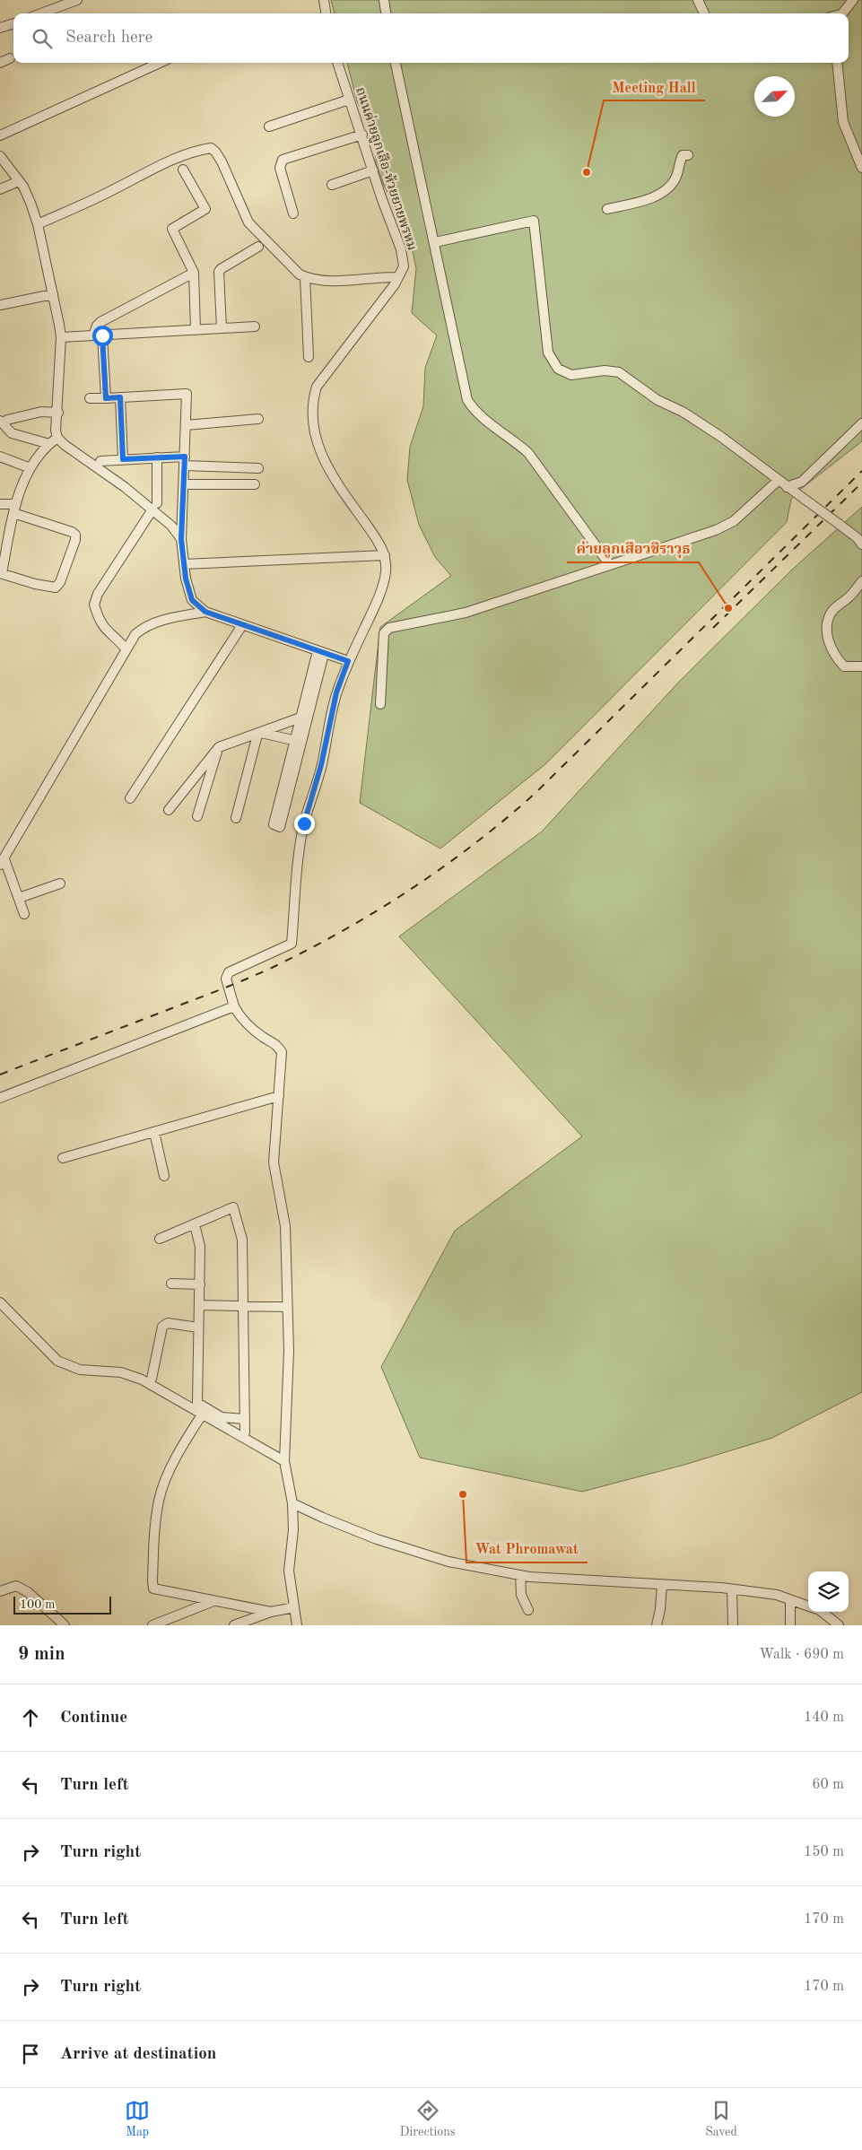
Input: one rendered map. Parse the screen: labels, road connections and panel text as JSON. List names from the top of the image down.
{
  "streets": {
    "street": ["ถนนค่ายลูกเสึอ-ห้วยยายพรหม"]
  },
  "places": ["Meeting Hall", "ค่ายลูกเสือวชิราวุธ", "Wat Phromawat"],
  "scale_bar": "100 m",
  "north": "top right",
  "page": {
    "search": "Search here",
    "scale": "100 m",
    "heading": ["9 min", "Walk · 690 m"],
    "list": [
      ["Continue", "140 m"],
      ["Turn left", "60 m"],
      ["Turn right", "150 m"],
      ["Turn left", "170 m"],
      ["Turn right", "170 m"],
      "Arrive at destination"
    ],
    "nav": ["Map", "Directions", "Saved"]
  }
}
